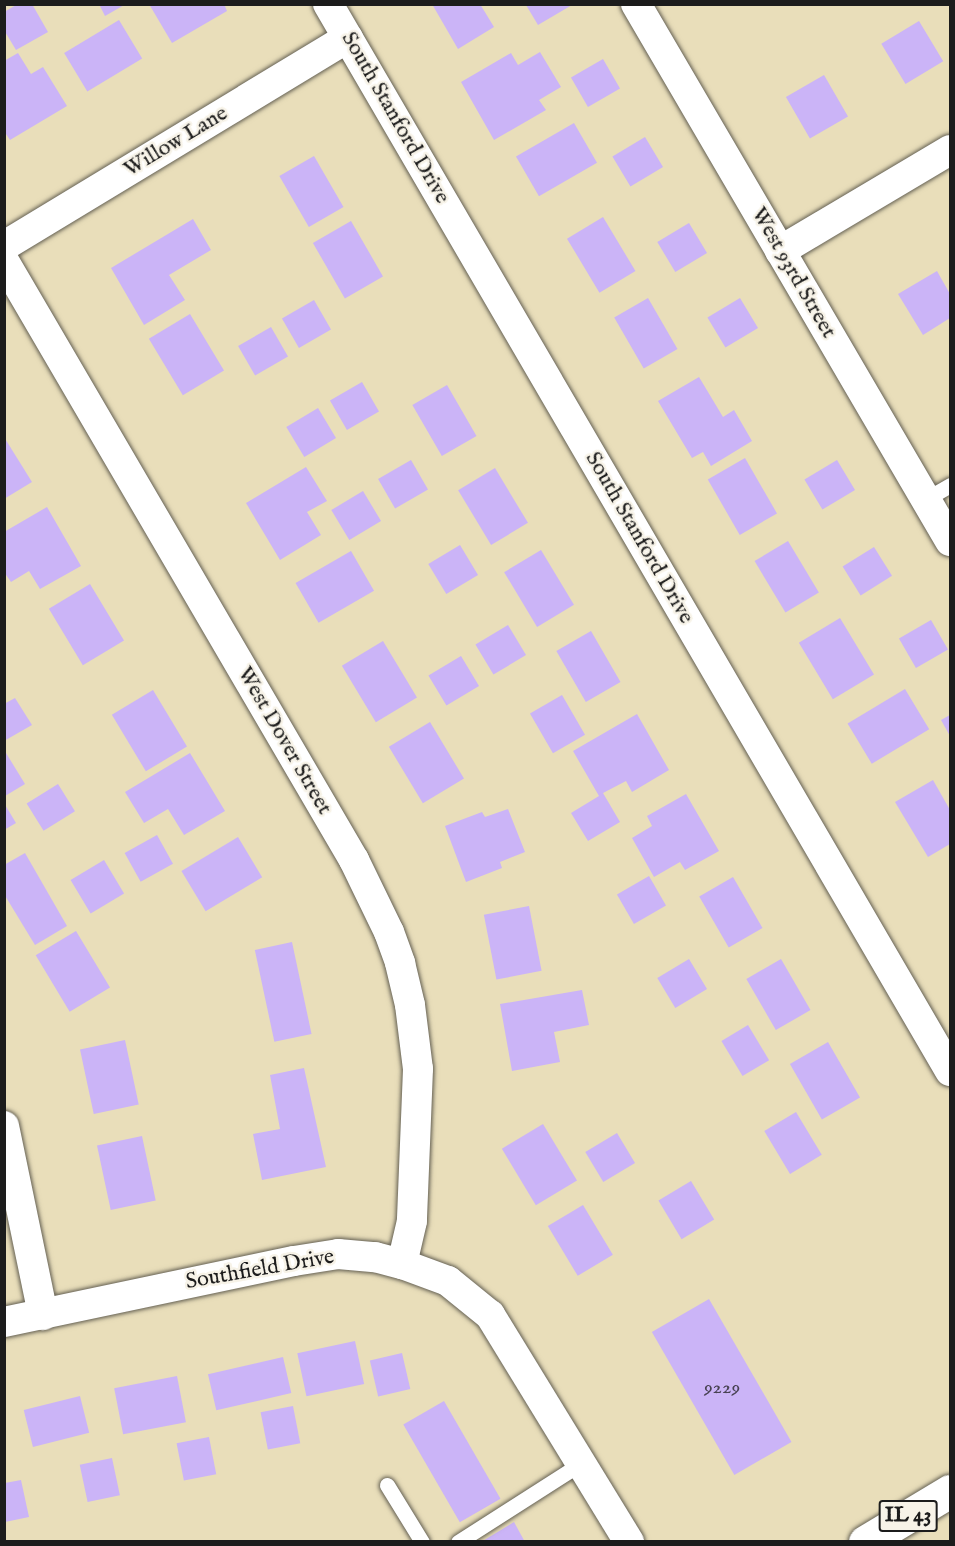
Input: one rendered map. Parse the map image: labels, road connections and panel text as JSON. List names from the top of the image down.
{
  "streets": {
    "main road": ["IL 43"],
    "street": [
      "South Stanford Drive",
      "Willow Lane",
      "West 93rd Street",
      "West Dover Street",
      "Southfield Drive"
    ]
  },
  "crossings": [
    ["South Stanford Drive", "Willow Lane"],
    ["West Dover Street", "Southfield Drive"]
  ],
  "house_numbers": ["9229"]
}
